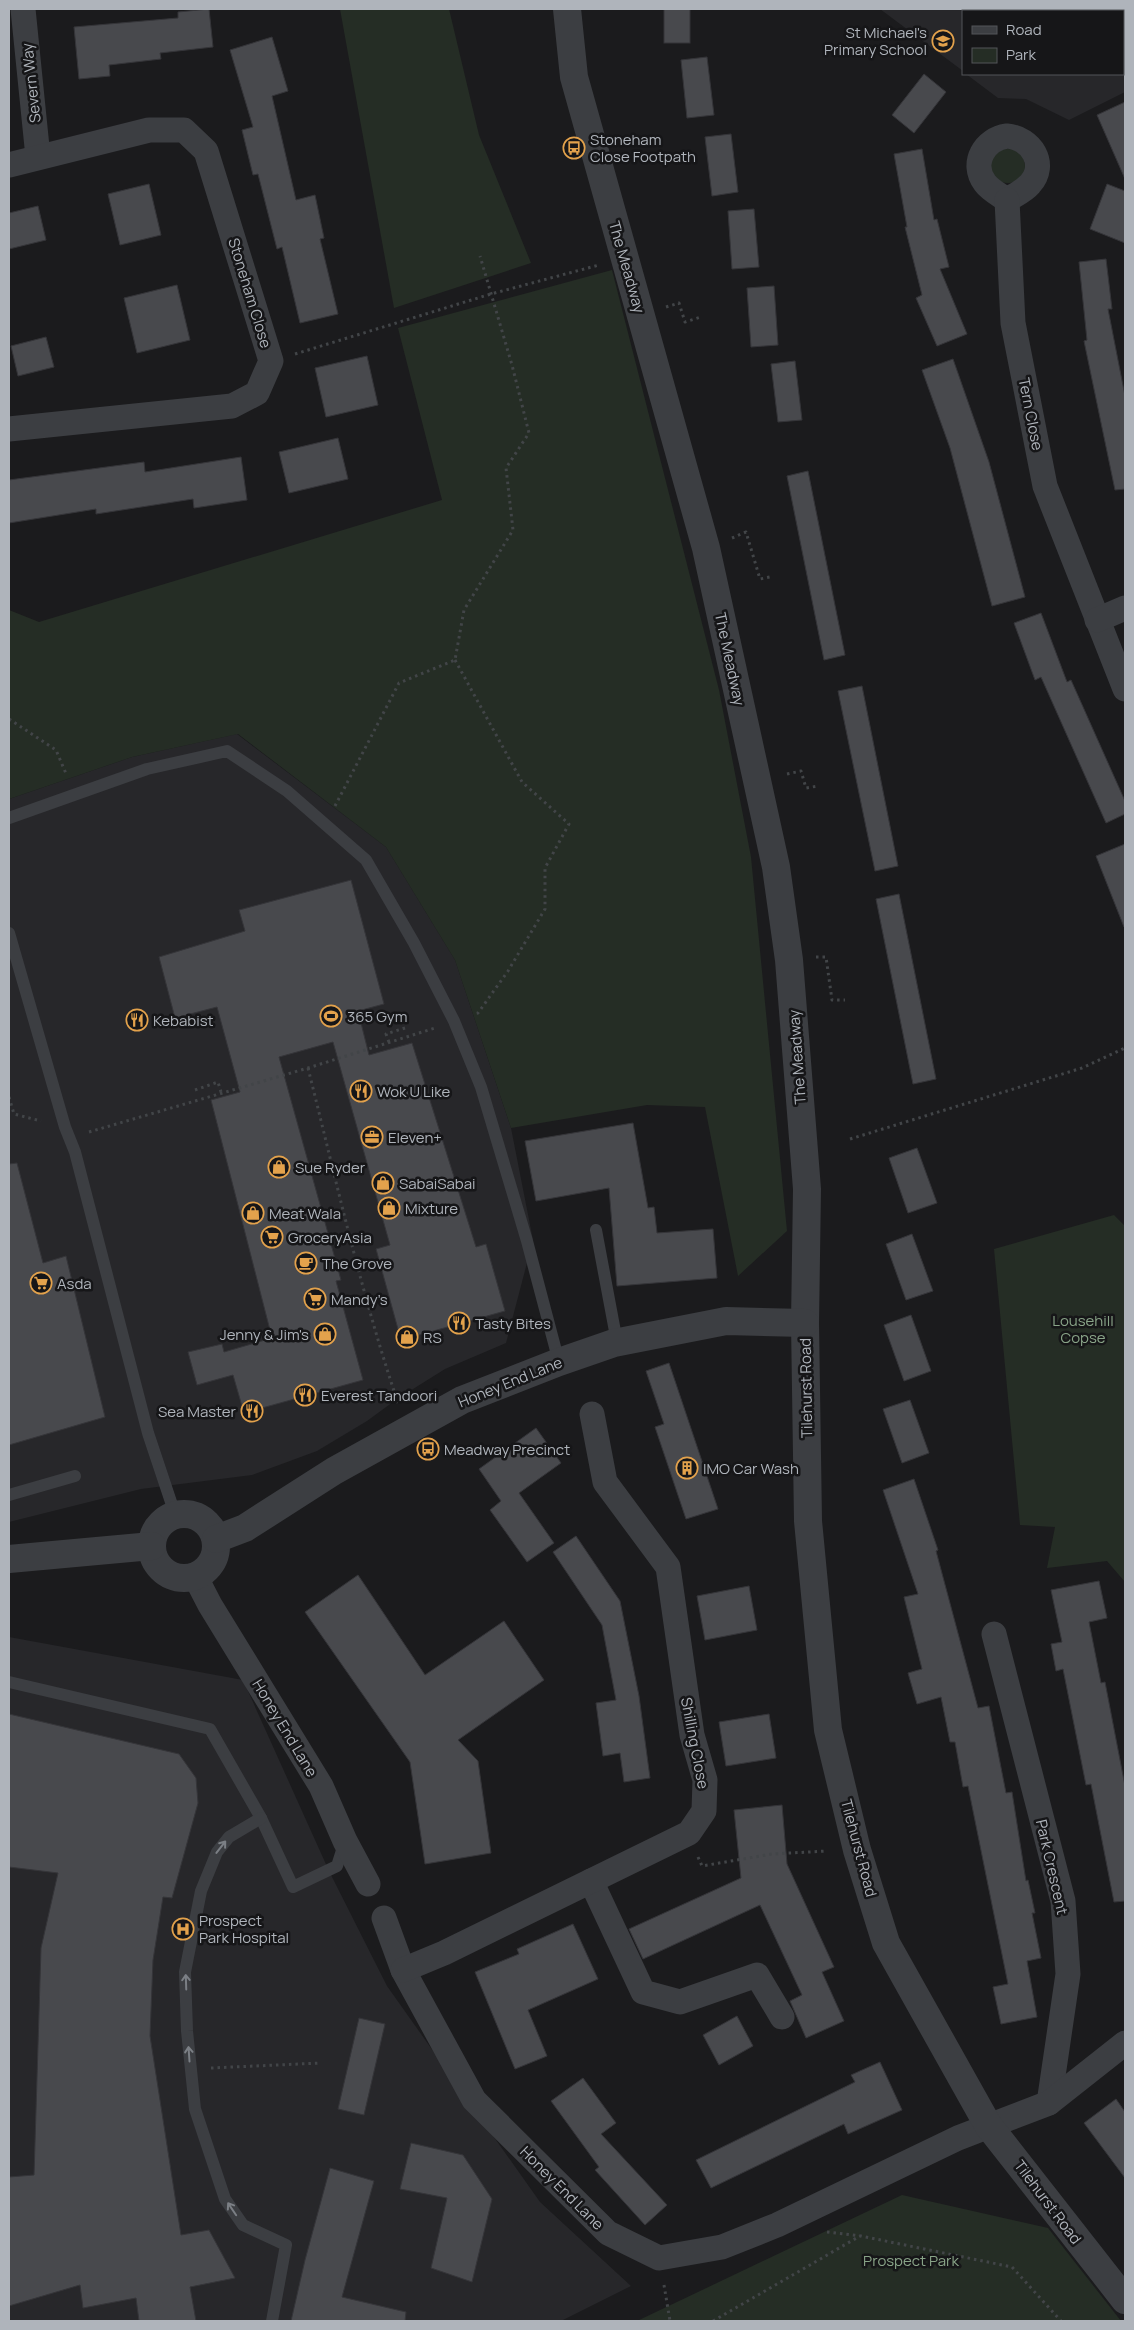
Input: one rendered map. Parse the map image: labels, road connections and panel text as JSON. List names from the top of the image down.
{
  "streets": {
    "street": [
      "Severn Way",
      "The Meadway",
      "Stoneham Close",
      "Tern Close",
      "Honey End Lane",
      "Tilehurst Road",
      "Shilling Close",
      "Park Crescent"
    ]
  },
  "crossings": [
    ["Severn Way", "Stoneham Close"],
    ["The Meadway", "Honey End Lane"],
    ["The Meadway", "Tilehurst Road"],
    ["Honey End Lane", "Tilehurst Road"],
    ["Honey End Lane", "Shilling Close"]
  ],
  "parks": ["Lousehill Copse", "Prospect Park"],
  "places": {
    "school or university": ["St Michael's Primary School"],
    "bus stop": ["Stoneham Close Footpath", "Meadway Precinct"],
    "sports": ["365 Gym"],
    "restaurant": [
      "Kebabist",
      "Wok U Like",
      "Tasty Bites",
      "Everest Tandoori",
      "Sea Master"
    ],
    "office": ["Eleven+"],
    "shop": [
      "Sue Ryder",
      "SabaiSabai",
      "Mixture",
      "Meat Wala",
      "Jenny & Jim's",
      "RS"
    ],
    "supermarket": ["GroceryAsia", "Asda", "Mandy’s"],
    "cafe": ["The Grove"],
    "building": ["IMO Car Wash"],
    "hospital": ["Prospect Park Hospital"]
  },
  "legend": ["Road", "Park"]
}
